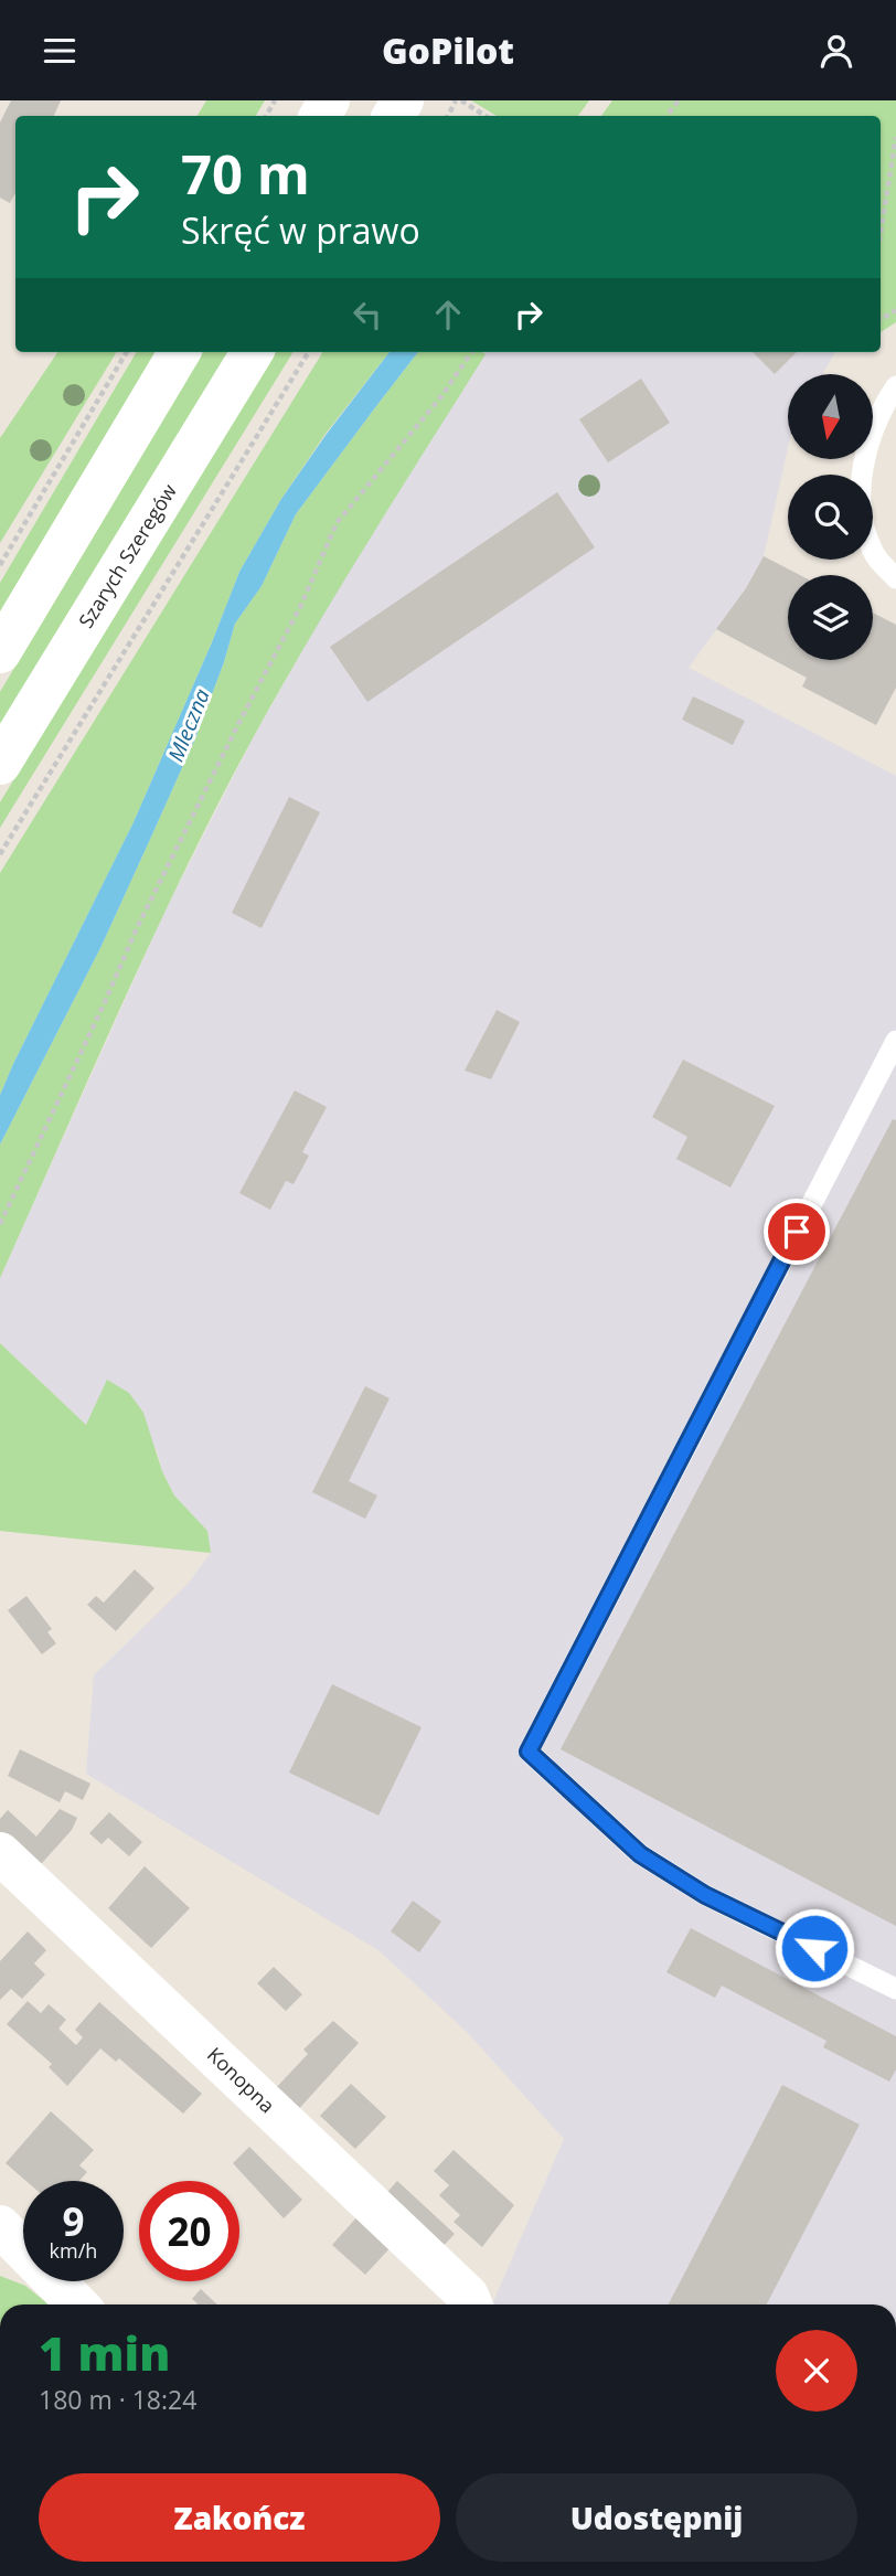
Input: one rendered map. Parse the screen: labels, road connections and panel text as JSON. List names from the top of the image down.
{
  "streets": {
    "main road": ["Szarych Szeregów", "Konopna"]
  },
  "water": ["Mleczna"],
  "north": "bottom",
  "page": {
    "header": "GoPilot",
    "turn": ["70 m", "Skręć w prawo"],
    "speed": "9 km/h",
    "limit": "20",
    "heading": ["1 min", "180 m · 18:24"],
    "buttons": ["Zakończ", "Udostępnij"]
  }
}
